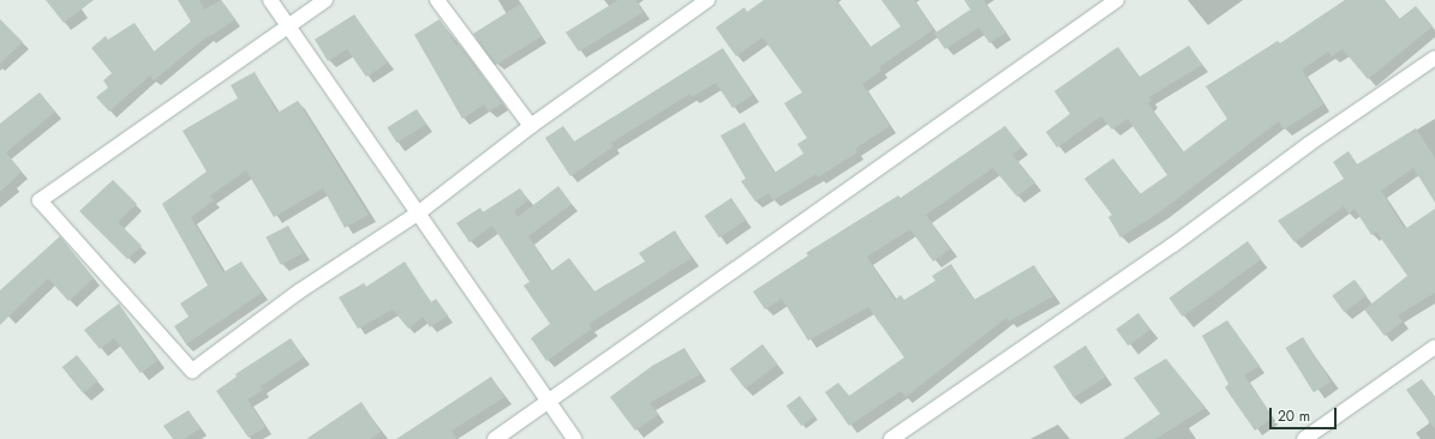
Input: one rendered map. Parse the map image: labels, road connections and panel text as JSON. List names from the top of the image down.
{
  "scale_bar": "20 m"
}
